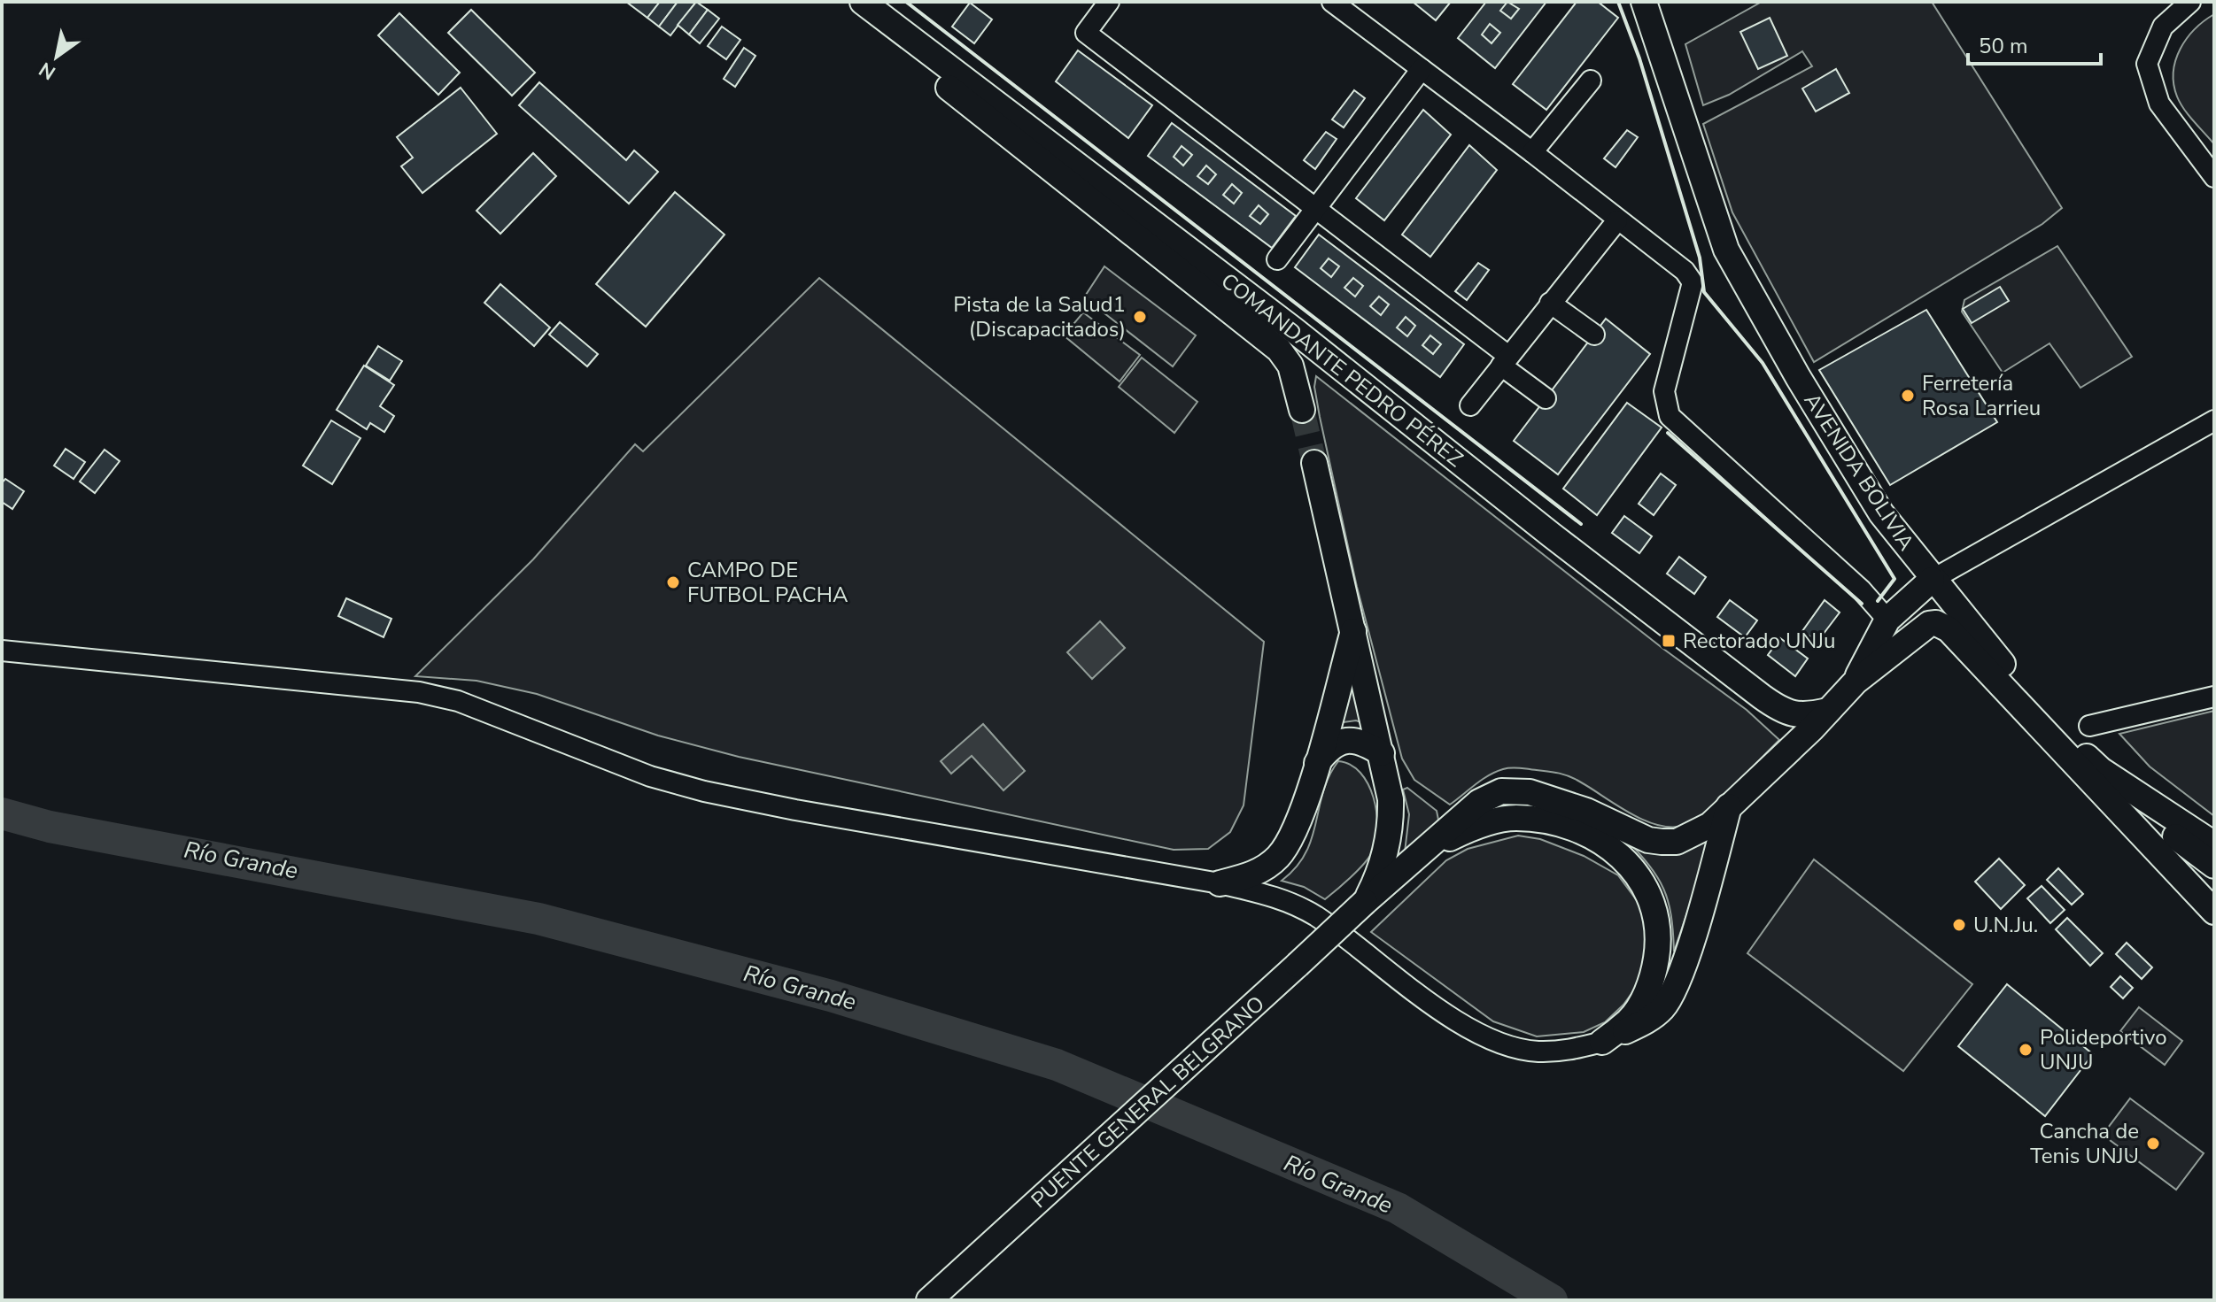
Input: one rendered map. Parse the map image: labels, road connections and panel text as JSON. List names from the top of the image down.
{
  "streets": {
    "main road": ["COMANDANTE PEDRO PÉREZ", "AVENIDA BOLIVIA", "PUENTE GENERAL BELGRANO"]
  },
  "water": ["Río Grande"],
  "places": {
    "other": [
      "Pista de la Salud1 (Discapacitados)",
      "Ferretería Rosa Larrieu",
      "CAMPO DE FUTBOL PACHA",
      "U.N.Ju.",
      "Polideportivo UNJU",
      "Cancha de Tenis UNJU"
    ],
    "transit": ["Rectorado UNJu"]
  },
  "scale_bar": "50 m",
  "north": "bottom left"
}
